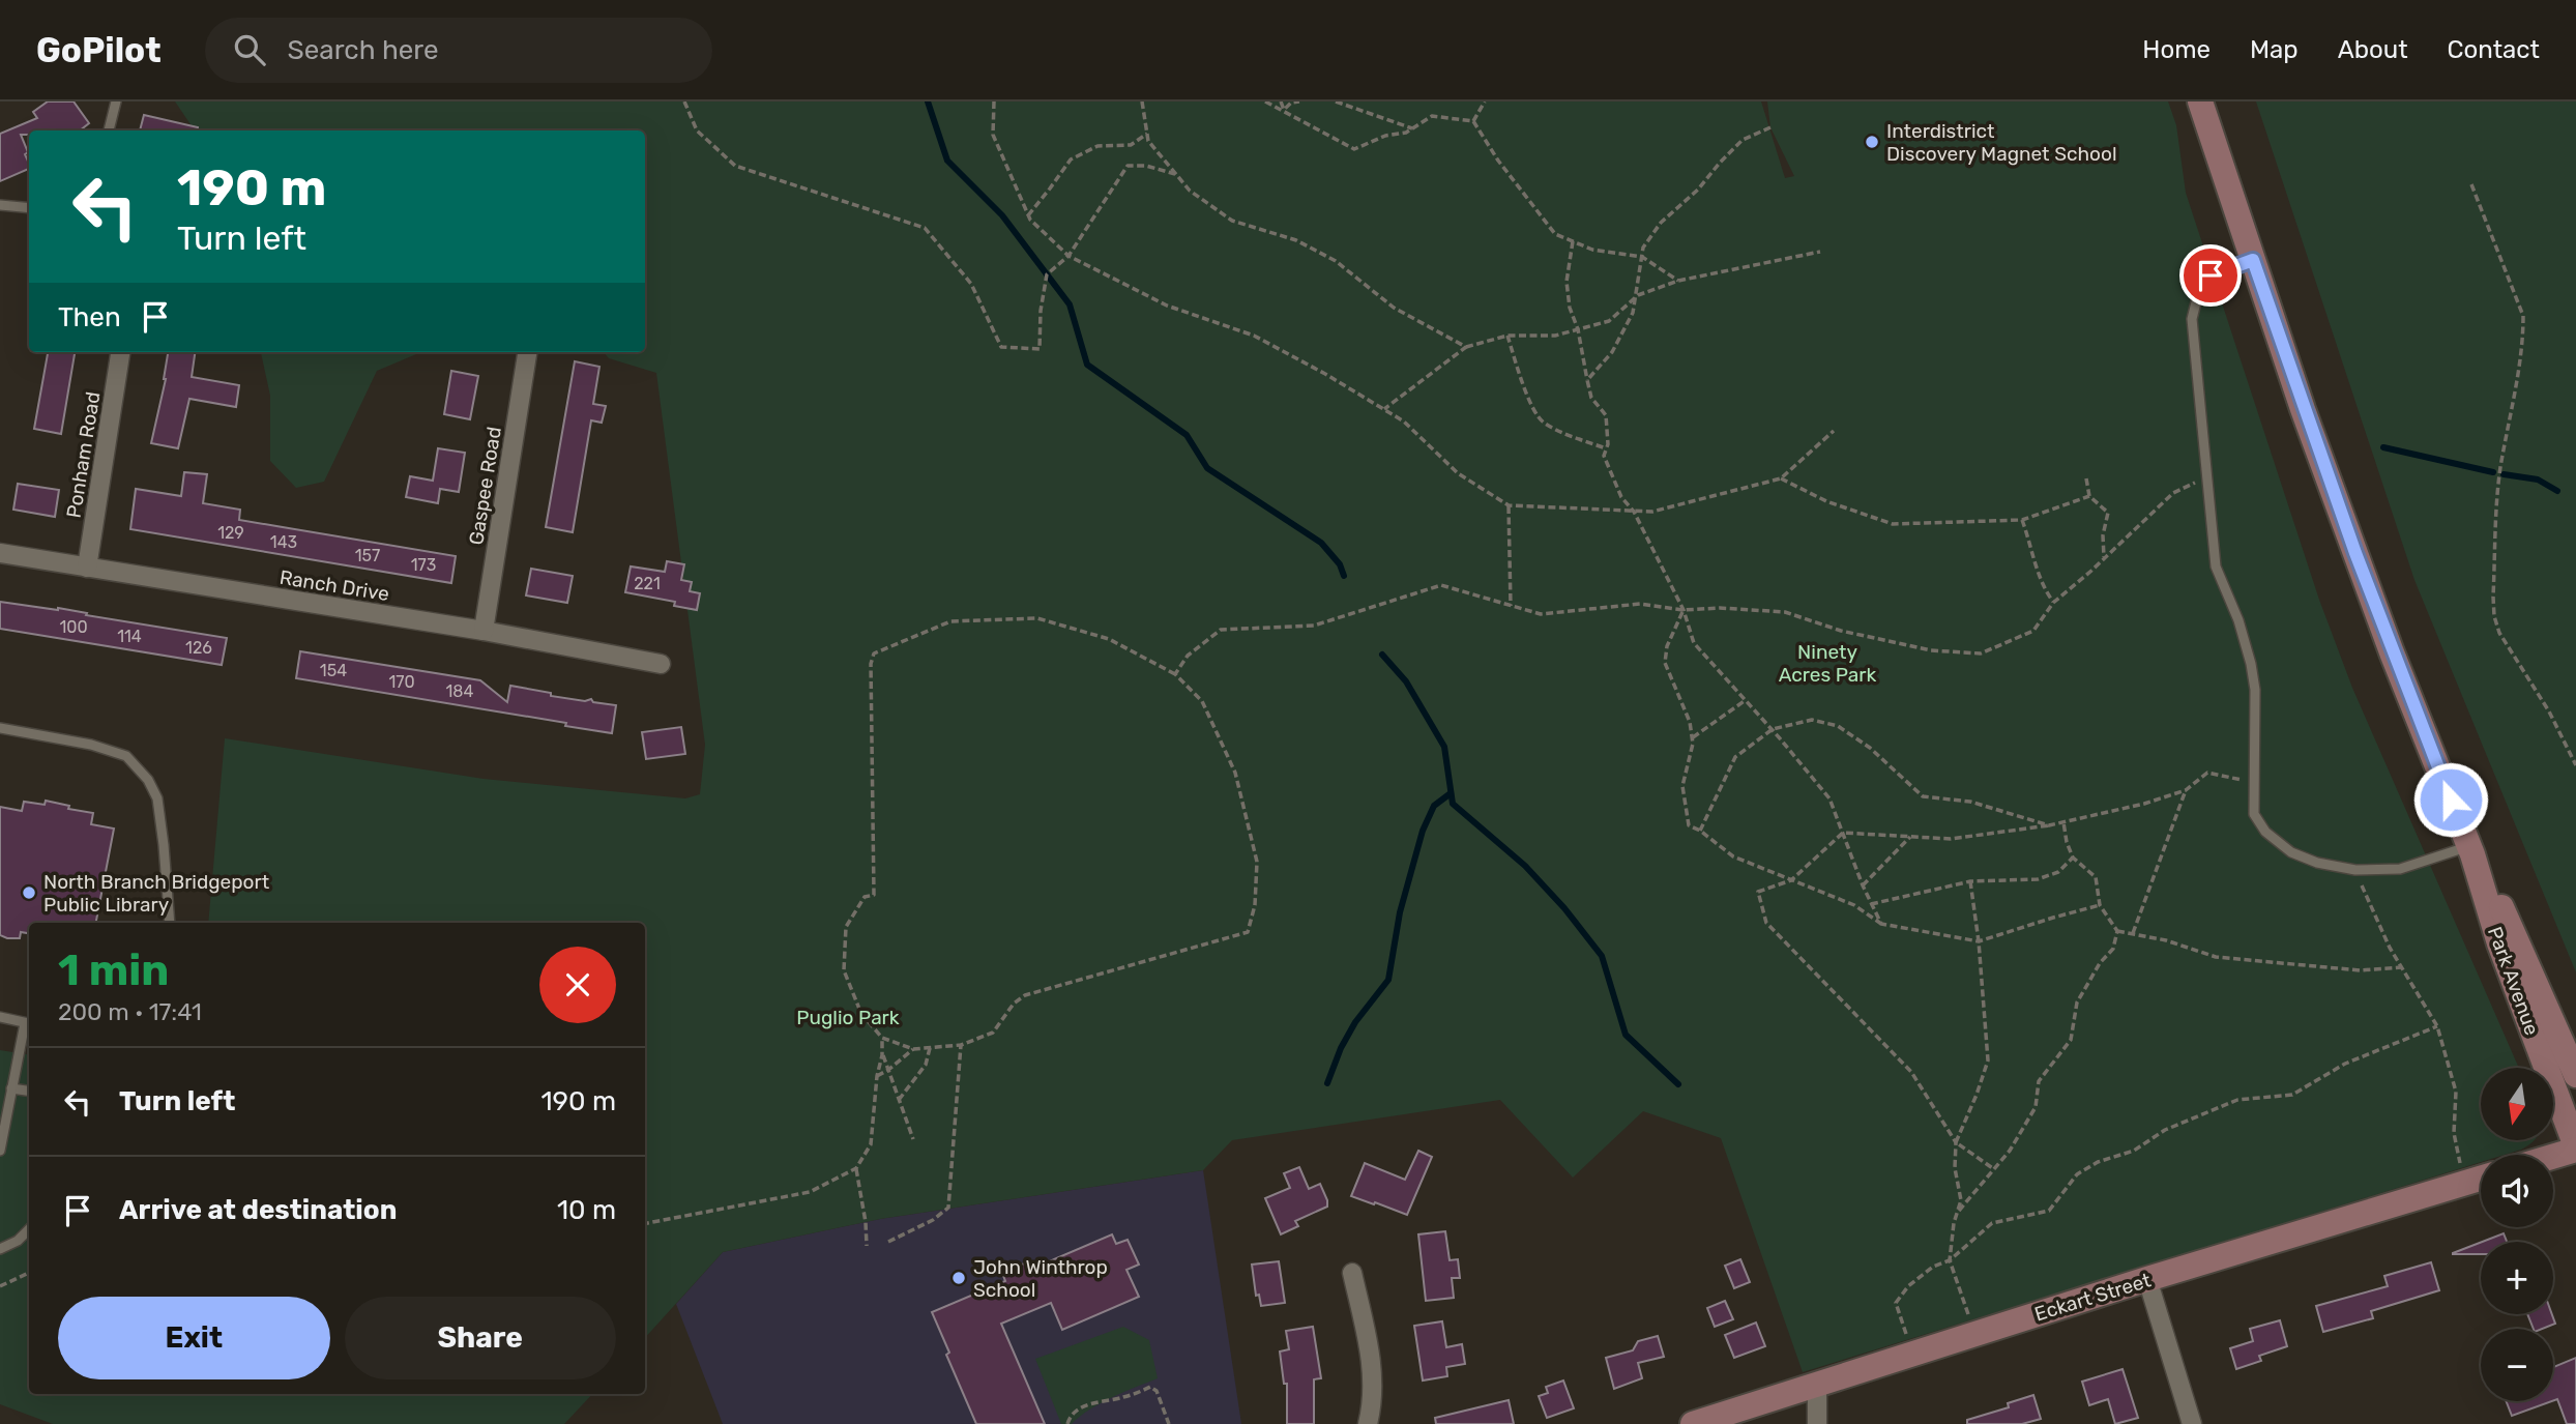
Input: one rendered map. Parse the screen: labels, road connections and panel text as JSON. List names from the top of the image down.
{
  "streets": {
    "main road": ["Park Avenue", "Eckart Street"],
    "street": ["Ponham Road", "Gaspee Road", "Ranch Drive"]
  },
  "crossings": [
    ["Ponham Road", "Ranch Drive"],
    ["Gaspee Road", "Ranch Drive"]
  ],
  "parks": ["Ninety Acres Park", "Puglio Park"],
  "places": ["Interdistrict Discovery Magnet School", "North Branch Bridgeport Public Library", "John Winthrop School"],
  "house_numbers": [
    "129",
    "143",
    "157",
    "173",
    "221",
    "100",
    "114",
    "126",
    "154",
    "170",
    "184"
  ],
  "north": "bottom",
  "page": {
    "header": "GoPilot",
    "search": "Search here",
    "nav": [
      "Home",
      "Map",
      "About",
      "Contact"
    ],
    "turn": ["190 m", "Turn left"],
    "then": "Then",
    "heading": ["1 min", "200 m · 17:41"],
    "list": [
      {
        "name": "Turn left",
        "value": "190 m"
      },
      {
        "name": "Arrive at destination",
        "value": "10 m"
      }
    ],
    "map_buttons": ["+", "−"],
    "buttons": ["Exit", "Share"]
  }
}
